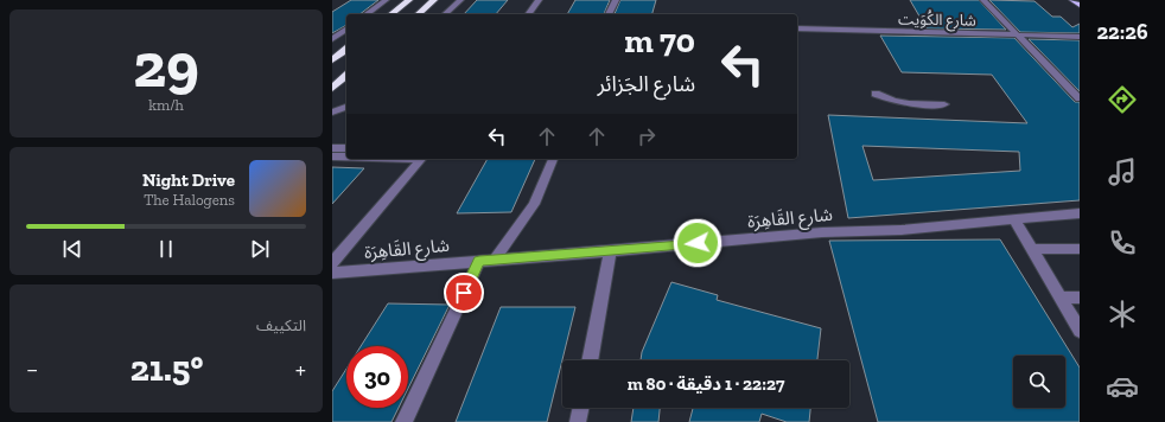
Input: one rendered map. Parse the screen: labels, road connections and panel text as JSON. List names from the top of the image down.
{
  "streets": {
    "street": ["شارع الكُوَيت", "شارع القَاهِرَة"]
  },
  "page": {
    "tabs": "22:26",
    "tile": [
      ["29", "km/h"],
      "التكييف"
    ],
    "turn": ["70 m", "شارع الجَزائر"],
    "song": ["Night Drive", "The Halogens"],
    "limit": "30",
    "heat": ["−", "21.5°", "+"],
    "trip": "22:27 · 1 دقيقة · 80 m"
  }
}
